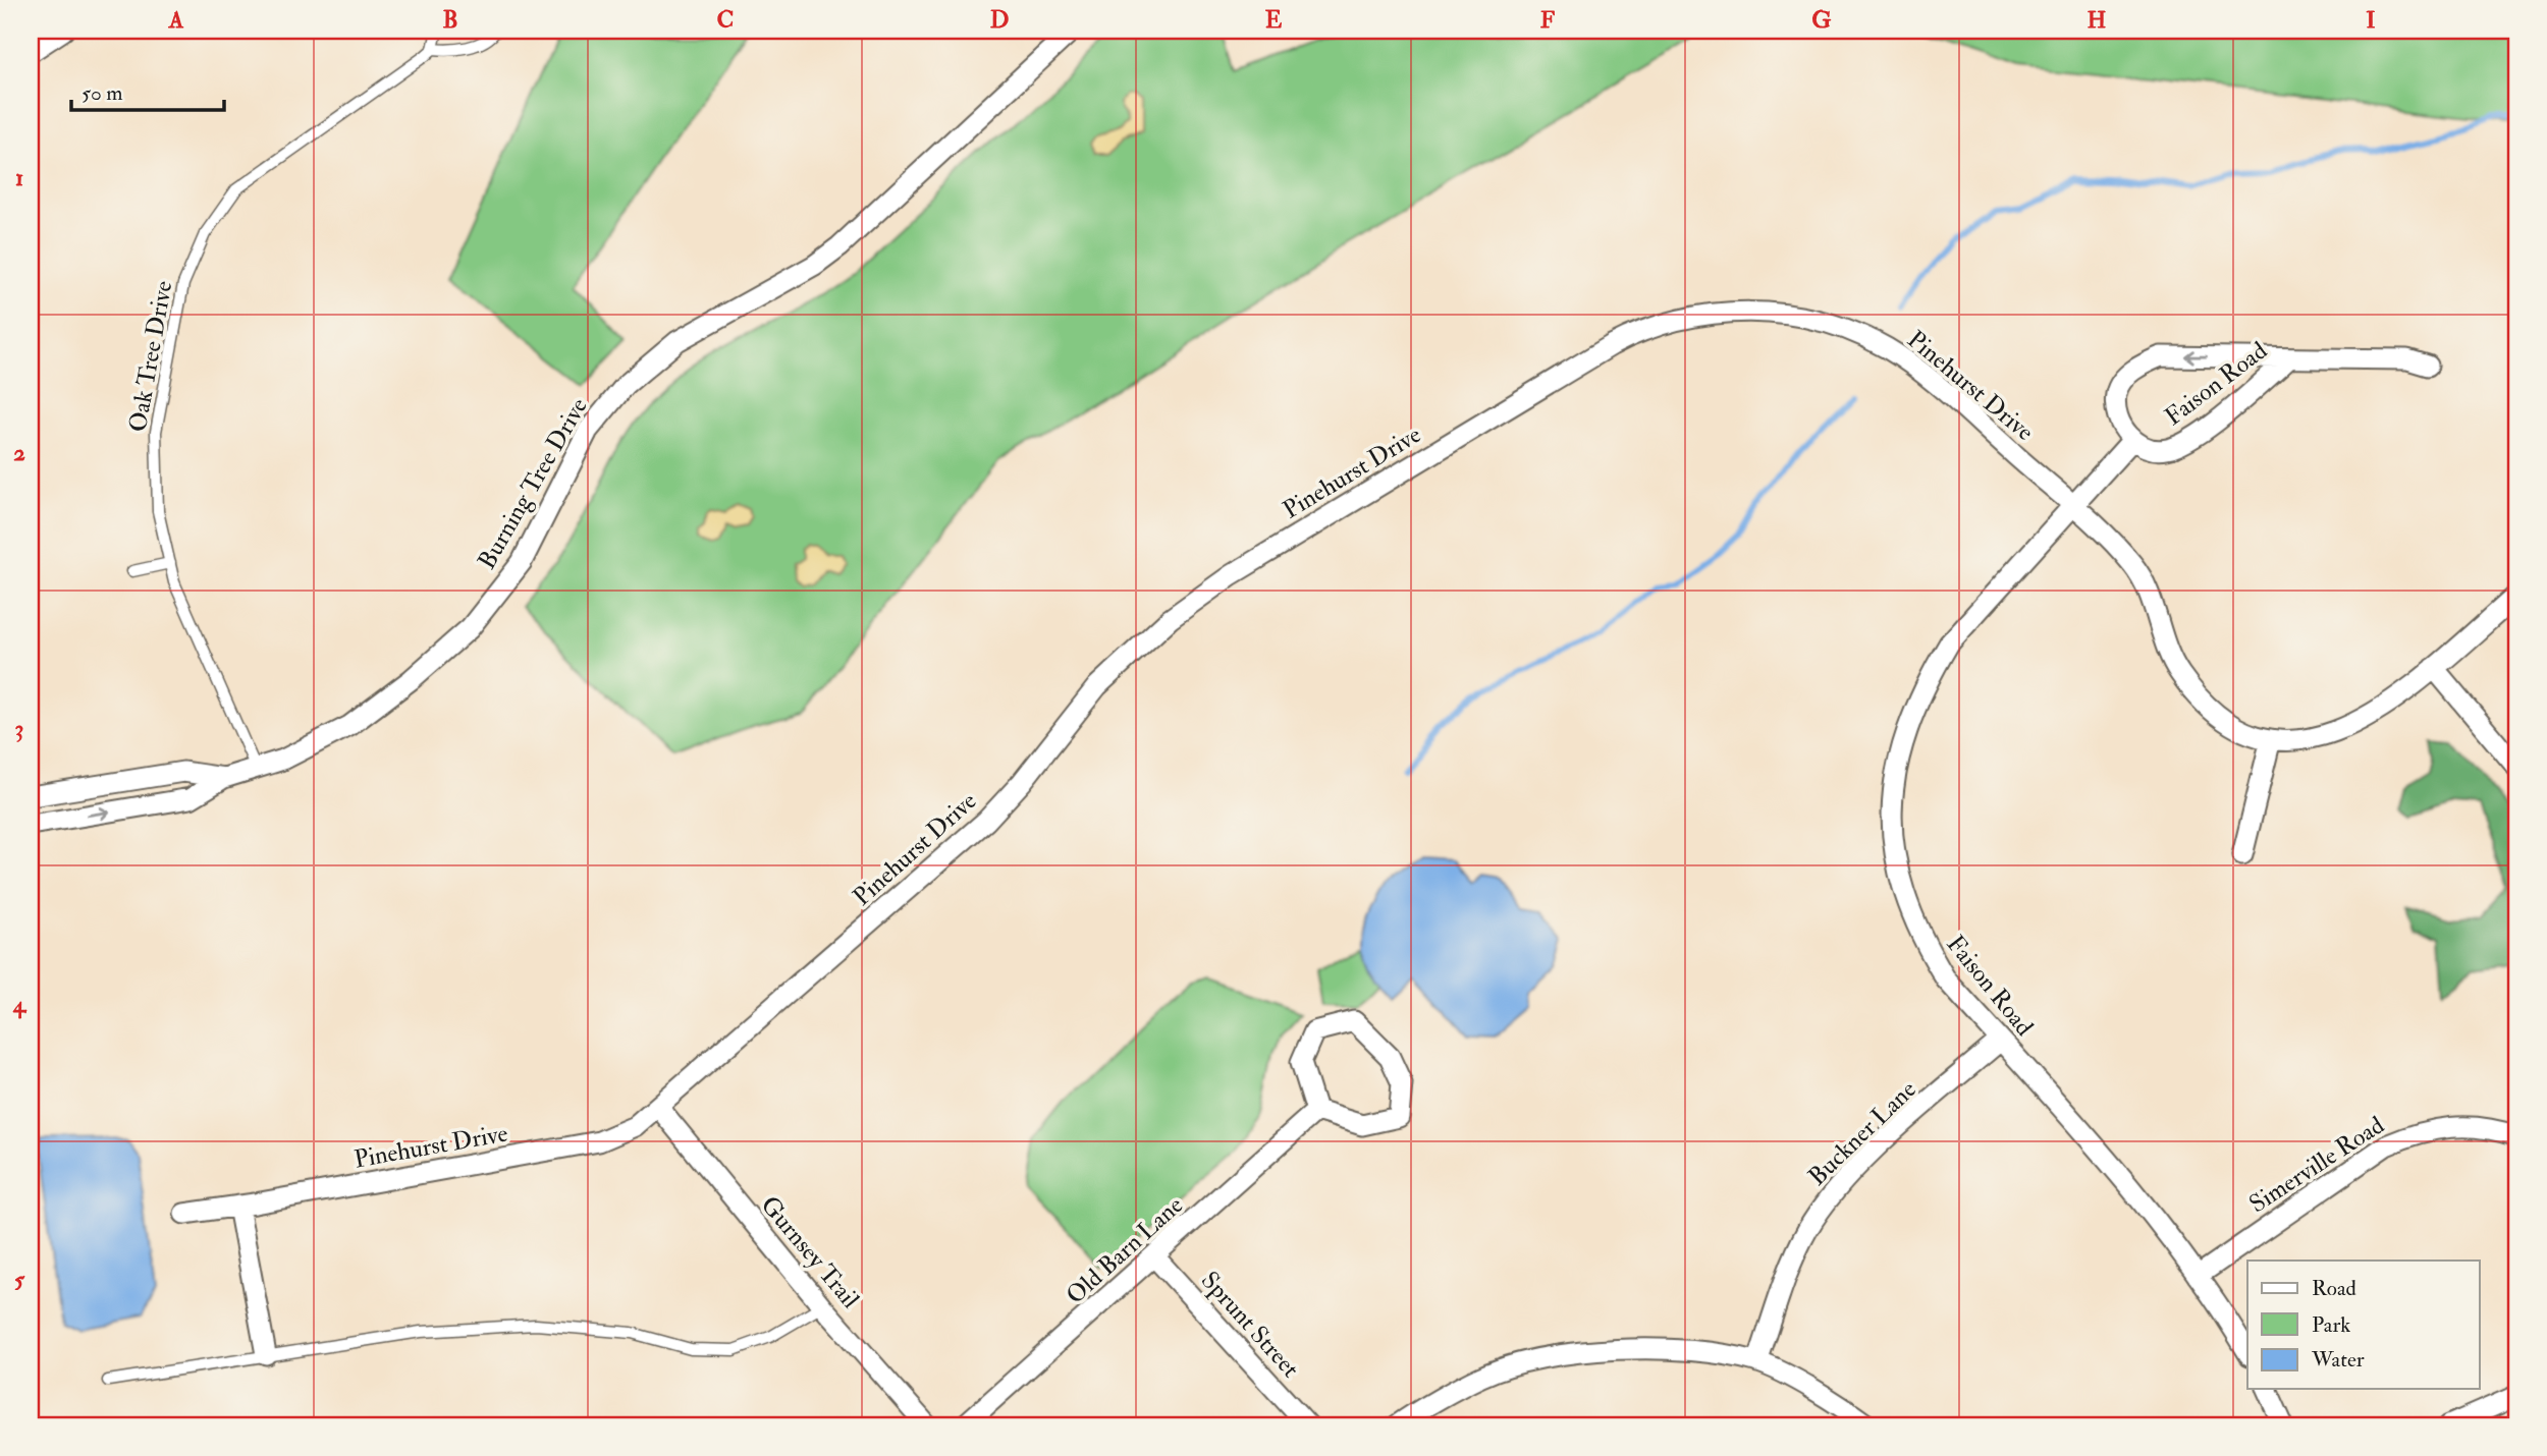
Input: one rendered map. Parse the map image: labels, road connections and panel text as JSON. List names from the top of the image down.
{
  "streets": {
    "street": [
      "Faison Road",
      "Pinehurst Drive",
      "Burning Tree Drive",
      "Buckner Lane",
      "Simerville Road",
      "Old Barn Lane",
      "Gurnsey Trail",
      "Sprunt Street"
    ],
    "lane": ["Oak Tree Drive"]
  },
  "crossings": [
    ["Oak Tree Drive", "Burning Tree Drive"],
    ["Faison Road", "Pinehurst Drive"],
    ["Faison Road", "Buckner Lane"],
    ["Faison Road", "Simerville Road"],
    ["Pinehurst Drive", "Gurnsey Trail"],
    ["Old Barn Lane", "Sprunt Street"]
  ],
  "legend": ["Road", "Park", "Water"],
  "scale_bar": "50 m",
  "grid": {
    "columns": [
      "A",
      "B",
      "C",
      "D",
      "E",
      "F",
      "G",
      "H",
      "I"
    ],
    "rows": [
      "1",
      "2",
      "3",
      "4",
      "5"
    ]
  }
}
